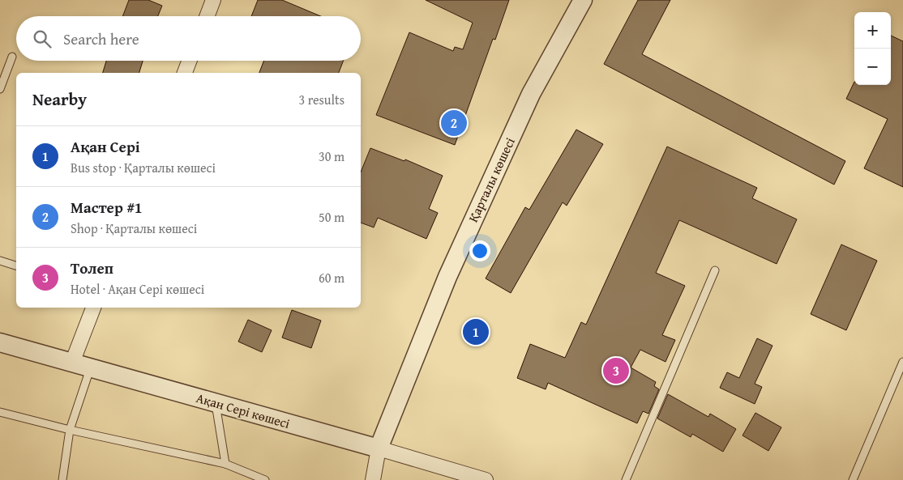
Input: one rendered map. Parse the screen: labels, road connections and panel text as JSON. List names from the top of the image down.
{
  "streets": {
    "street": ["Қарталы көшесі", "Ақан Сері көшесі"]
  },
  "crossings": [
    ["Қарталы көшесі", "Ақан Сері көшесі"]
  ],
  "page": {
    "map_buttons": ["+", "−"],
    "search": "Search here",
    "heading": ["Nearby", "3 results"],
    "pins": ["2", "1", "3"],
    "list": [
      {
        "mark": "1",
        "name": "Ақан Серi",
        "note": "Bus stop · Қарталы көшесі",
        "value": "30 m"
      },
      {
        "mark": "2",
        "name": "Мастер #1",
        "note": "Shop · Қарталы көшесі",
        "value": "50 m"
      },
      {
        "mark": "3",
        "name": "Толеп",
        "note": "Hotel · Ақан Сері көшесі",
        "value": "60 m"
      }
    ]
  }
}
